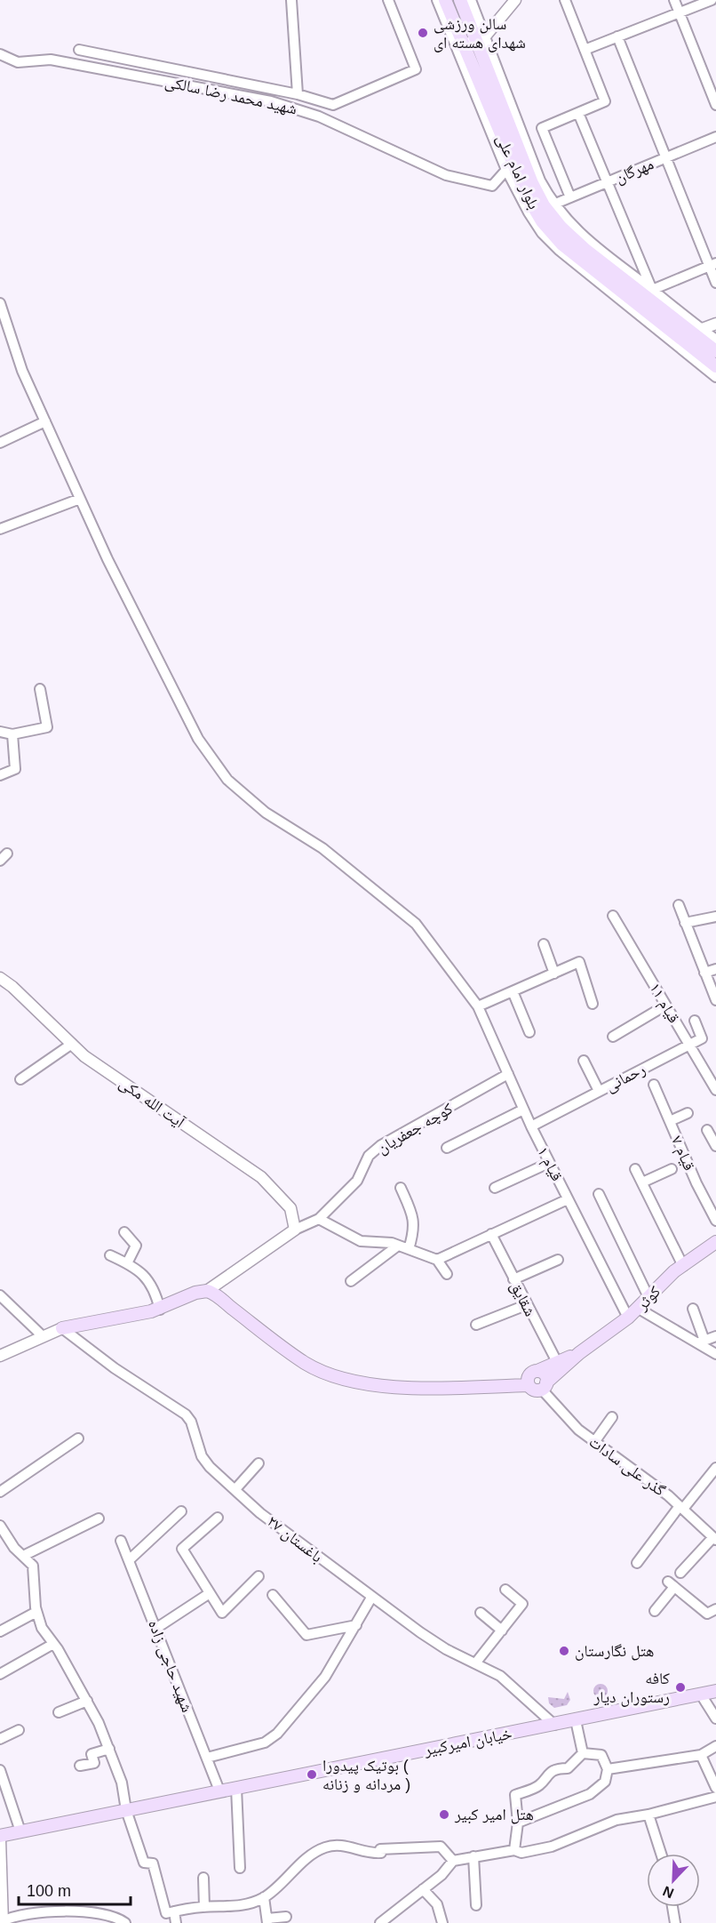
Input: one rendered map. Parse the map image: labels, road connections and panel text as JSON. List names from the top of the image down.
{
  "streets": {
    "main road": ["بلوار امام علی", "کوثر", "خیابان امیرکبیر"],
    "street": [
      "شهید محمد رضا سالکی",
      "مهرگان",
      "قیام ۱۱",
      "رحمانی",
      "آیت الله مکی",
      "کوچه جعفریان",
      "قیام ۷",
      "قیام ۱",
      "شقایق",
      "گذر علی سادات",
      "باغستان ۲۷",
      "شهید حاجی زاده"
    ]
  },
  "crossings": [
    ["قیام ۱۱", "رحمانی"],
    ["رحمانی", "قیام ۱"],
    ["آیت الله مکی", "کوچه جعفریان"],
    ["کوچه جعفریان", "قیام ۱"],
    ["قیام ۱", "کوثر"],
    ["باغستان ۲۷", "خیابان امیرکبیر"],
    ["شهید حاجی زاده", "خیابان امیرکبیر"]
  ],
  "places": [
    "سالن ورزشی شهدای هسته ای",
    "هتل نگارستان",
    "کافه رستوران دیار",
    "بوتیک پیدورا ( مردانه و زنانه )",
    "هتل امیر کبیر"
  ],
  "scale_bar": "100 m",
  "north": "bottom left"
}
